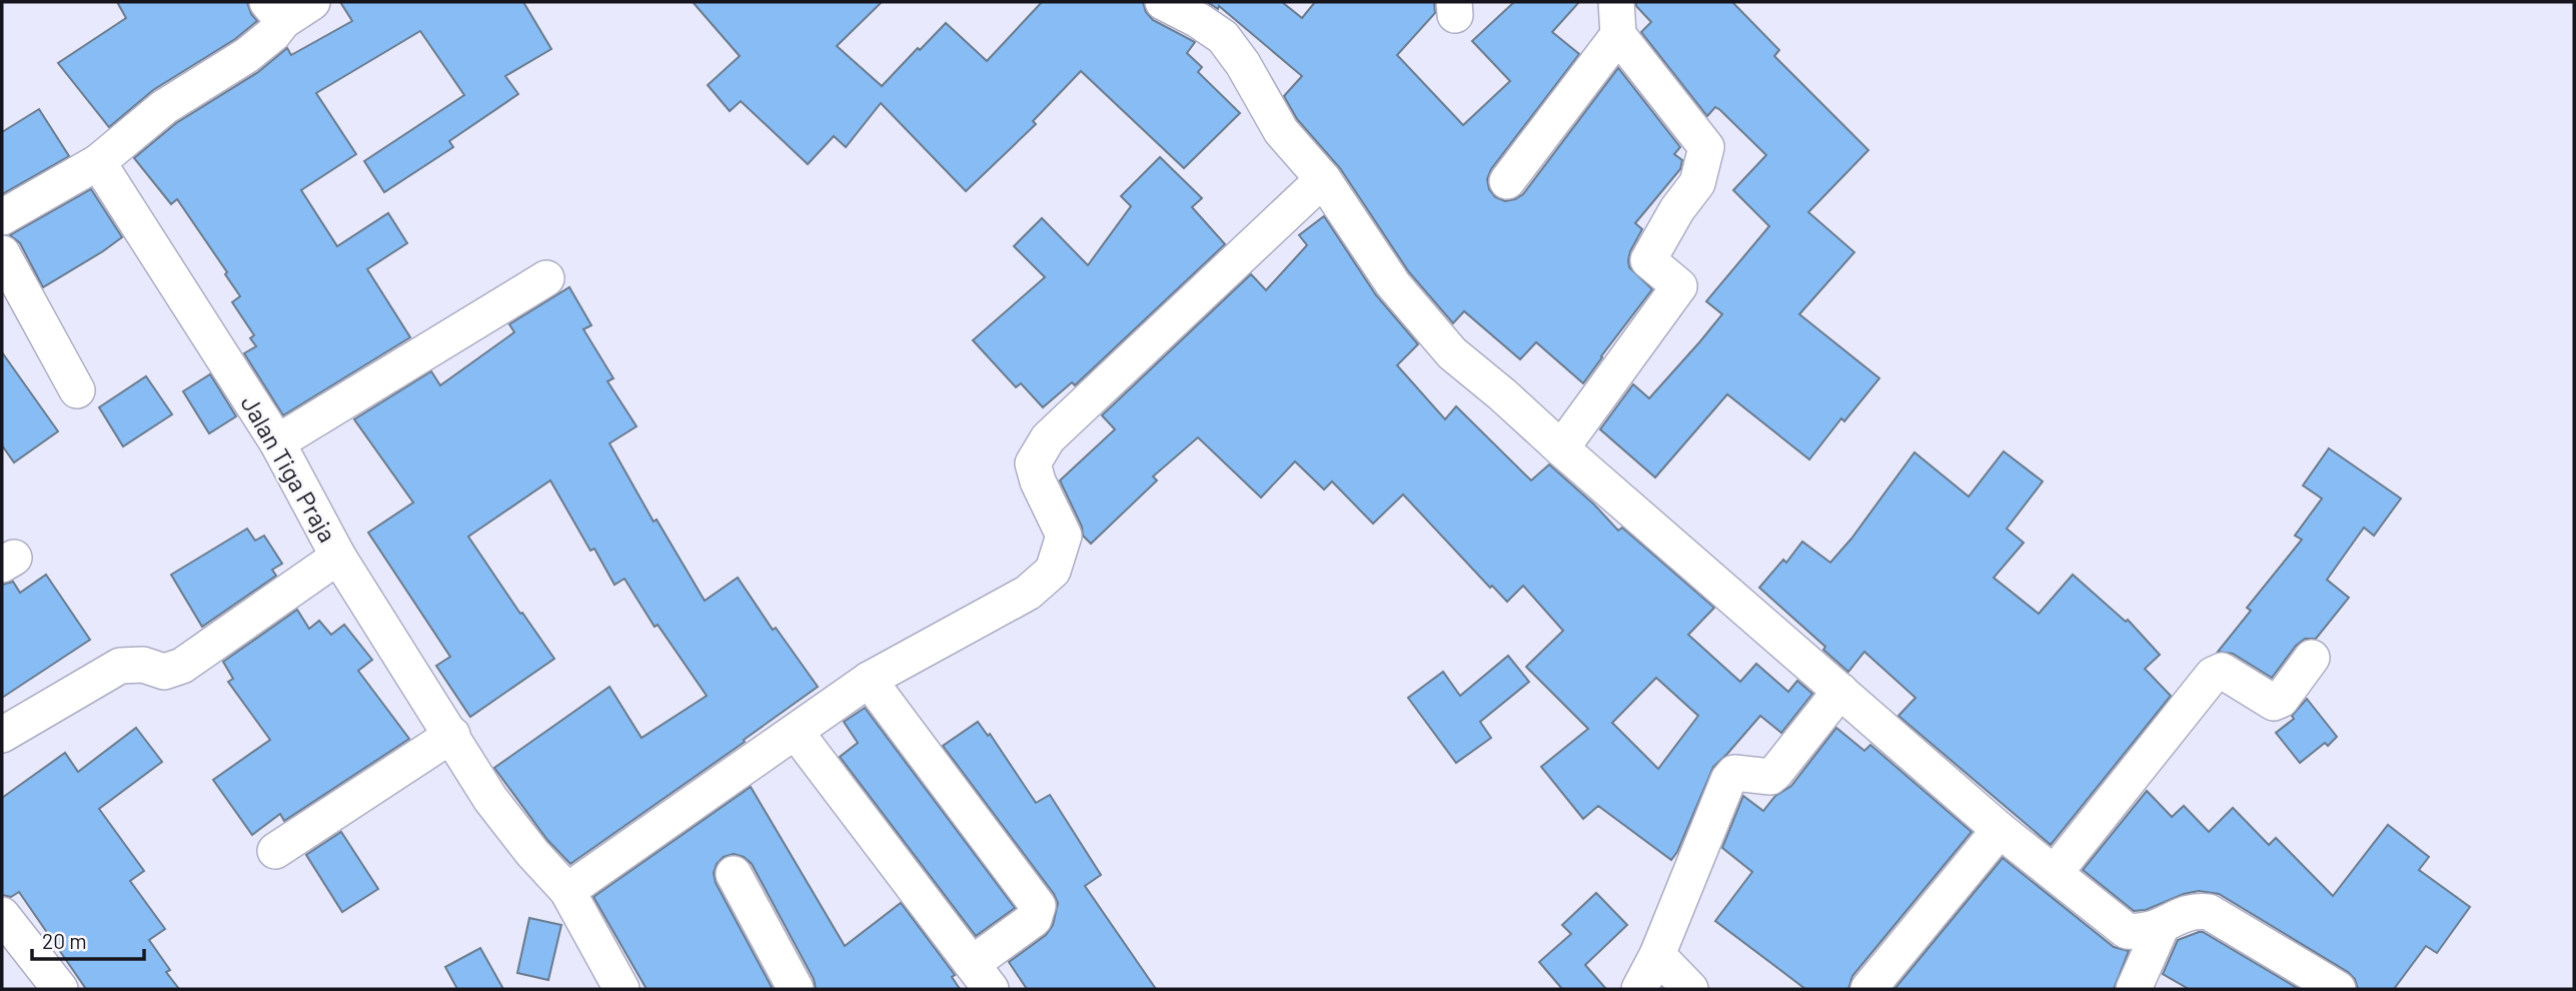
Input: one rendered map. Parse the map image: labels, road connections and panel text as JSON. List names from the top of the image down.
{
  "streets": {
    "street": ["Jalan Tiga Praja"]
  },
  "scale_bar": "20 m"
}
